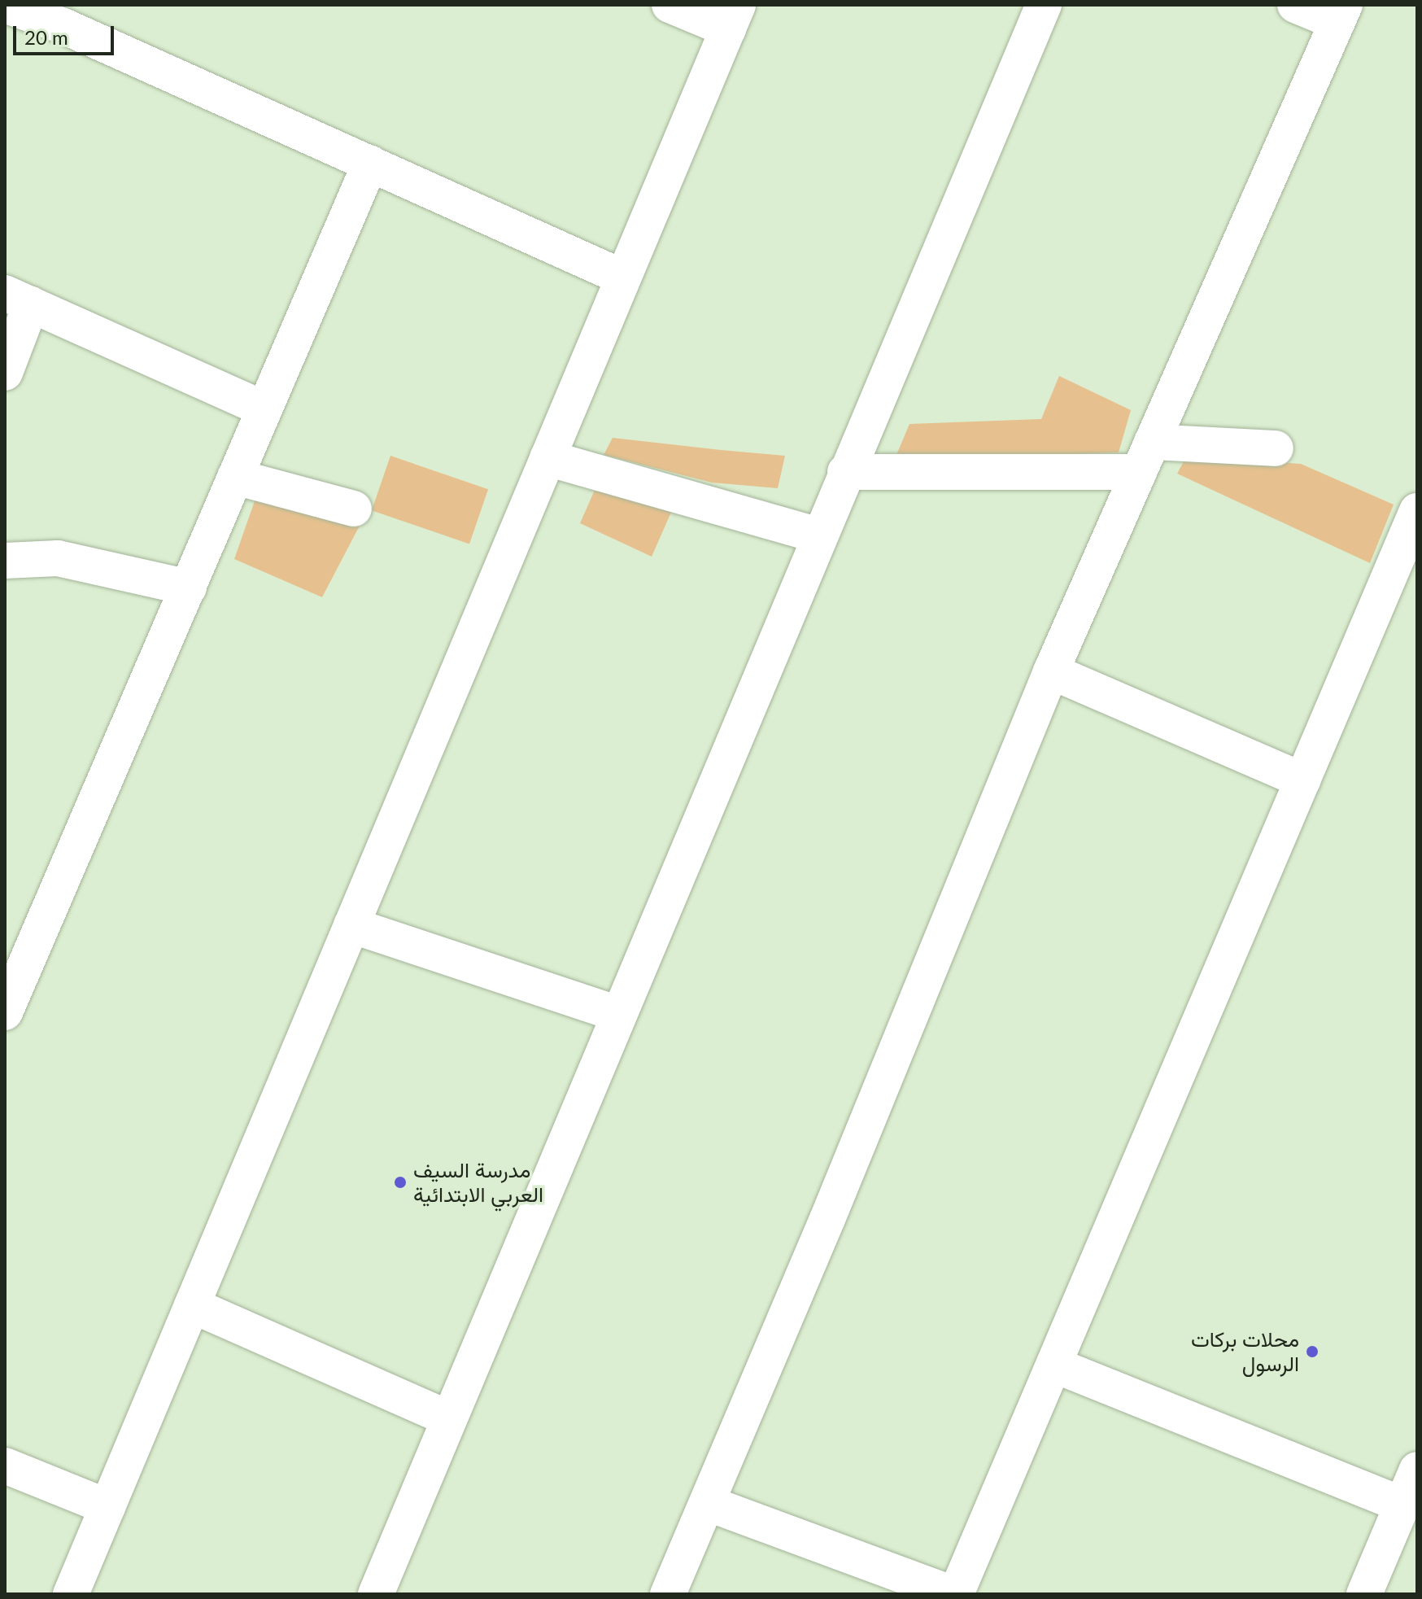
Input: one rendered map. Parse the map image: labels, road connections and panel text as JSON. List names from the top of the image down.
{
  "places": ["مدرسة السيف العربي الابتدائية", "محلات بركات الرسول"],
  "scale_bar": "20 m"
}
